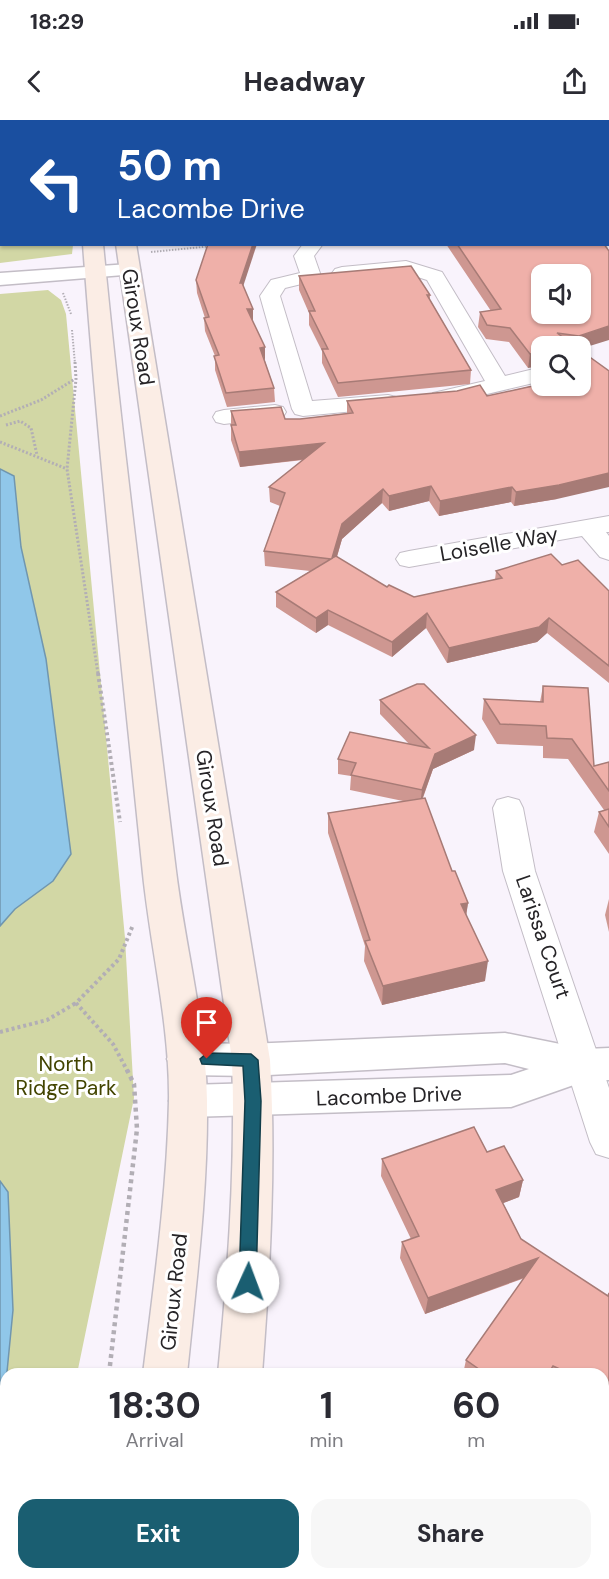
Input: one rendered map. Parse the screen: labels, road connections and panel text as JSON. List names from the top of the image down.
{
  "streets": {
    "main road": ["Giroux Road"],
    "street": ["Loiselle Way", "Larissa Court", "Lacombe Drive"]
  },
  "crossings": [
    ["Giroux Road", "Lacombe Drive"],
    ["Larissa Court", "Lacombe Drive"]
  ],
  "parks": ["North Ridge Park"],
  "page": {
    "status": "18:29",
    "header": "Headway",
    "turn": ["50 m", "Lacombe Drive"],
    "eta": [
      "18:30",
      "Arrival",
      "1",
      "min",
      "60",
      "m"
    ],
    "buttons": ["Exit", "Share"]
  }
}
